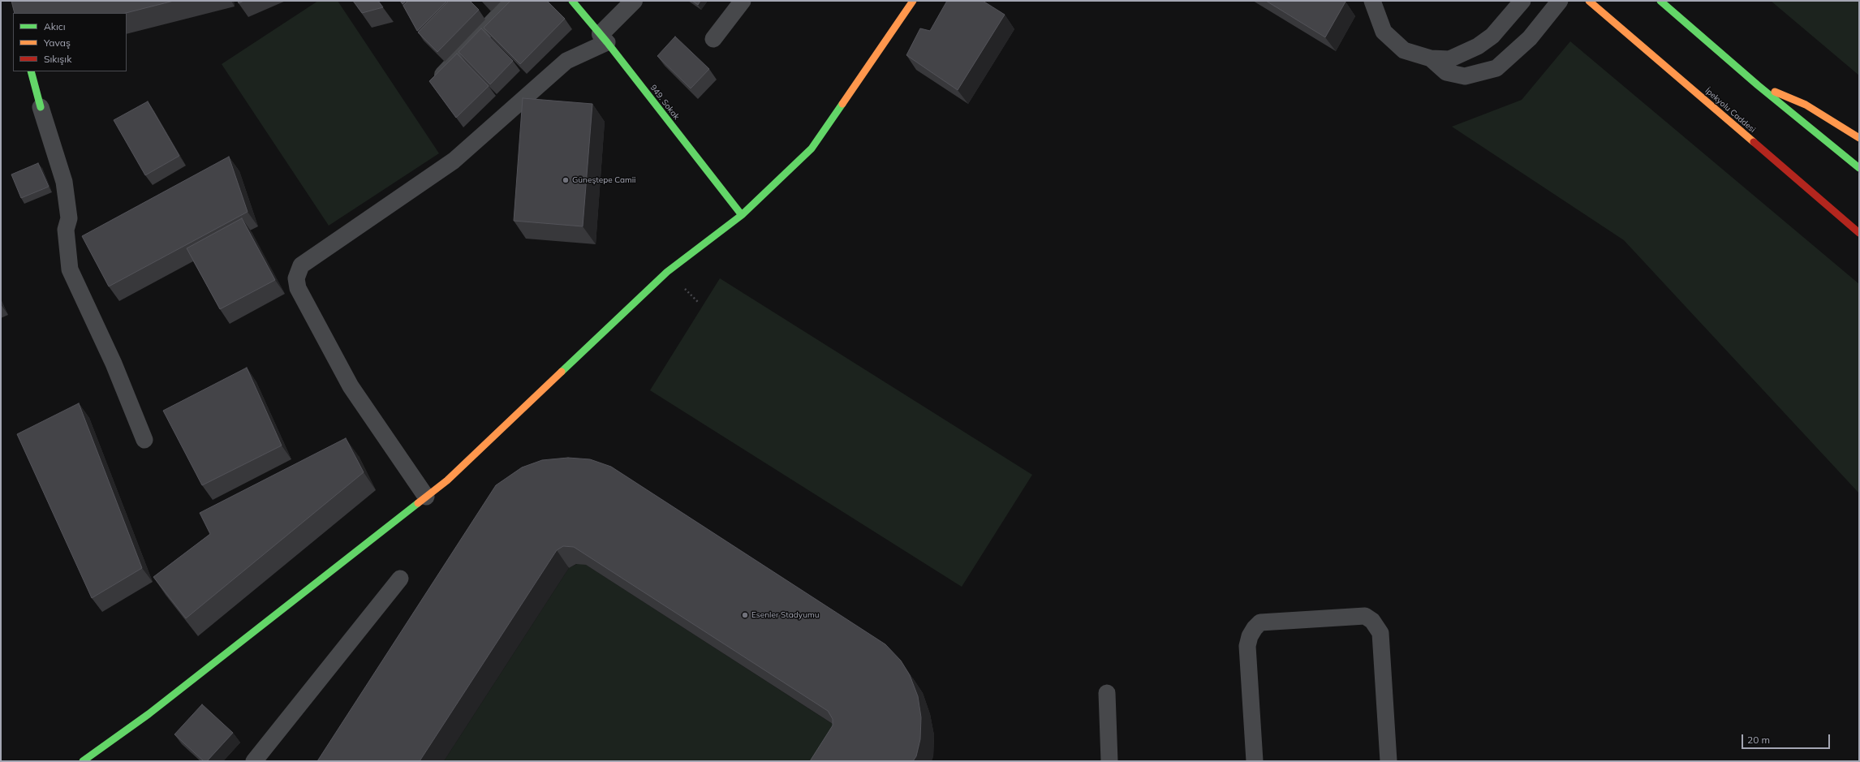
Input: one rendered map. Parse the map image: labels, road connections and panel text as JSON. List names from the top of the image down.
{
  "streets": {
    "main road": ["949. Sokak", "İpekyolu Caddesi"]
  },
  "places": ["Güneştepe Camii", "Esenler Stadyumu"],
  "legend": ["Akıcı", "Yavaş", "Sıkışık"],
  "scale_bar": "20 m"
}
